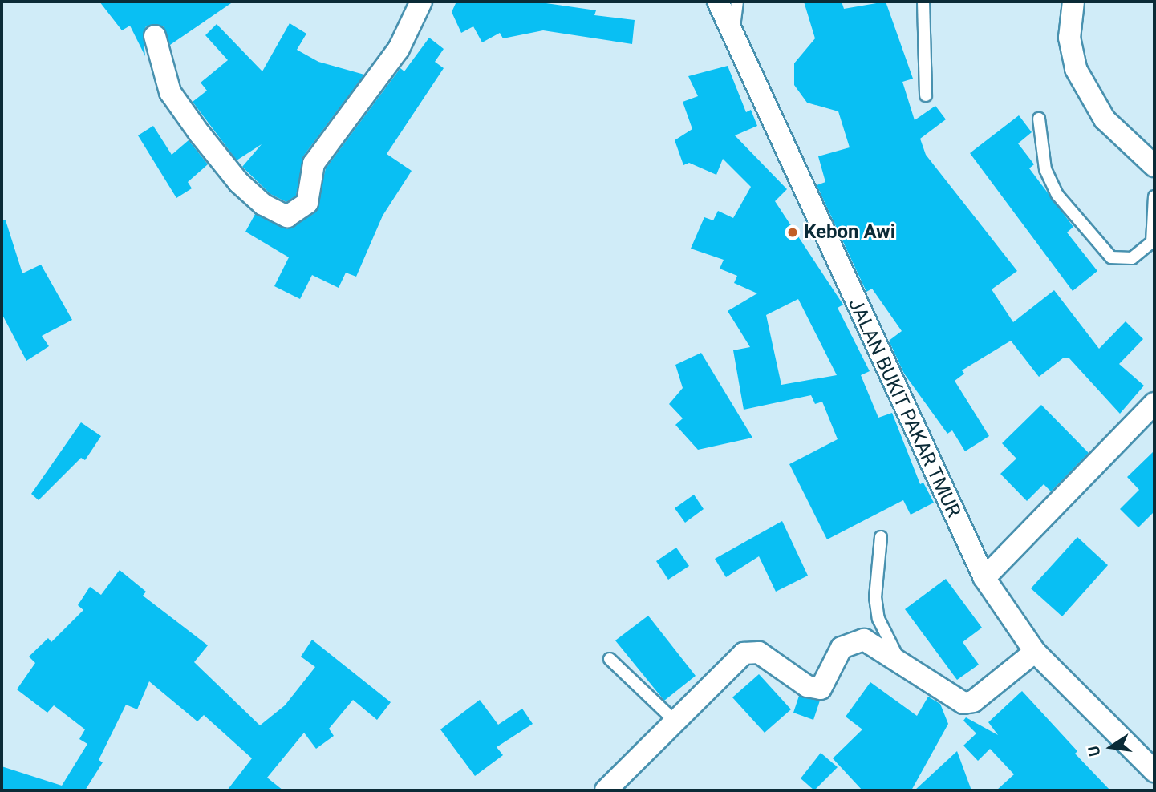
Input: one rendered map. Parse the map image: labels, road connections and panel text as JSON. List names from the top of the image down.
{
  "streets": {
    "street": ["JALAN BUKIT PAKAR TMUR"]
  },
  "places": ["Kebon Awi"],
  "north": "left"
}
